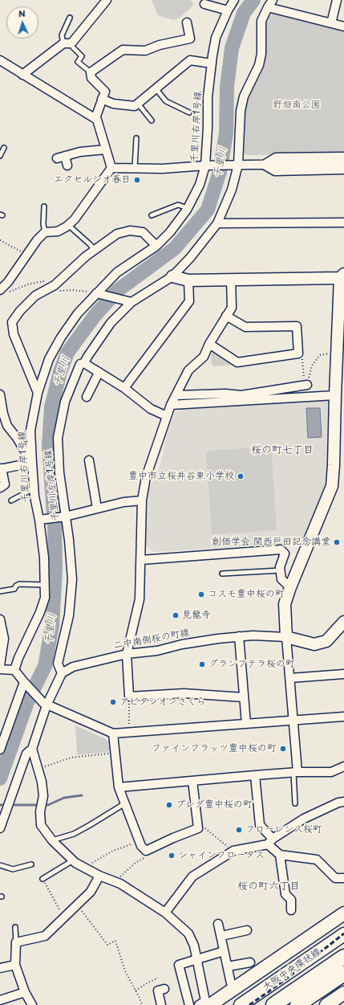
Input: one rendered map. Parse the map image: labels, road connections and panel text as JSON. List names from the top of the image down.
{
  "streets": {
    "main road": ["大阪中央環状線"],
    "street": ["千里川右岸1号線", "千里川左岸1号線", "二中南側桜の町線"]
  },
  "crossings": [
    ["千里川左岸1号線", "二中南側桜の町線"]
  ],
  "districts": ["桜の町七丁目", "桜の町六丁目"],
  "water": ["千里川"],
  "parks": ["野畑南公園"],
  "places": [
    "エクセルシオ春日",
    "豊中市立桜井谷東小学校",
    "創価学会 関西戸田記念講堂",
    "コスモ豊中桜の町",
    "見龍寺",
    "グランフテラ桜の町",
    "アビタシオンさくら",
    "ファインフラッツ豊中桜の町",
    "プレダ豊中桜の町",
    "フローレンス桜町",
    "シャインフロータス"
  ],
  "north": "top"
}
